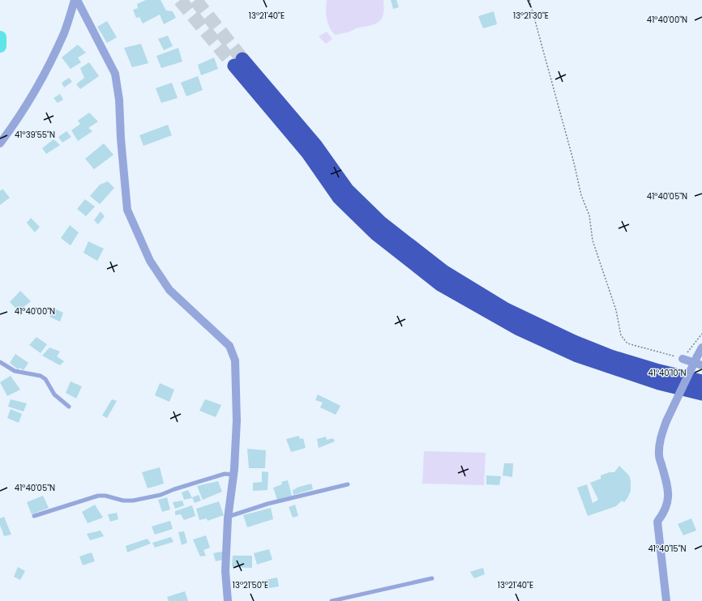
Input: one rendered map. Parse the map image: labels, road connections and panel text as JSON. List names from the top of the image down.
{
  "coordinates": [
    "13°21'40\"E",
    "13°21'30\"E",
    "41°40'00\"N",
    "41°39'55\"N",
    "41°40'05\"N",
    "41°40'10\"N",
    "41°40'15\"N",
    "13°21'50\"E"
  ]
}
